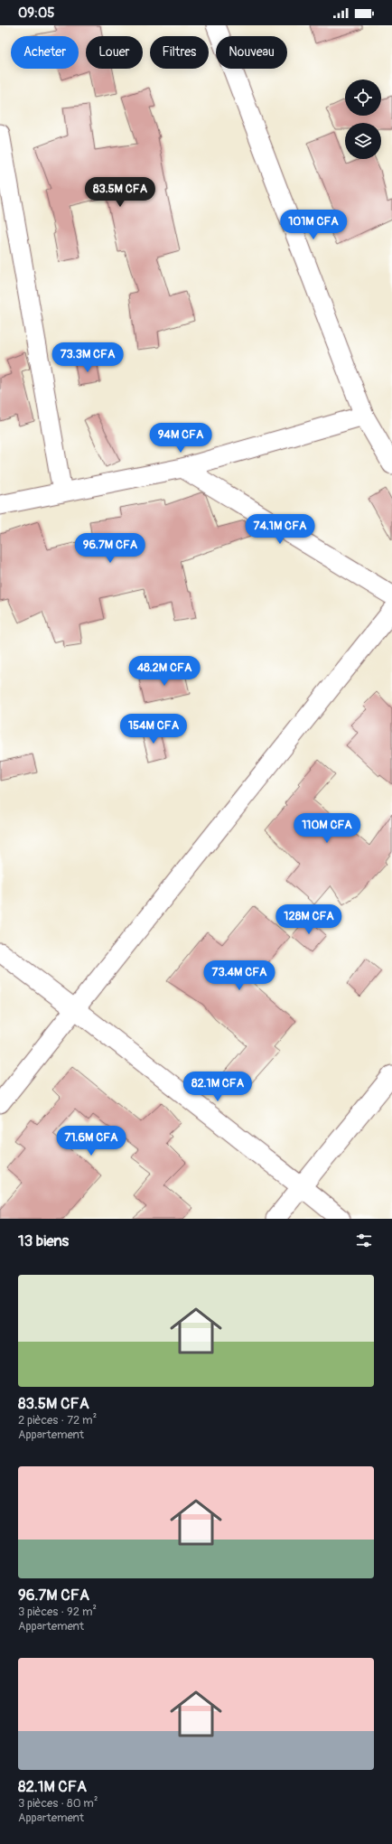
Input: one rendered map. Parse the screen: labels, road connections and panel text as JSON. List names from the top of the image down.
{
  "page": {
    "status": "09:05",
    "chip": [
      "Acheter",
      "Louer",
      "Filtres",
      "Nouveau"
    ],
    "price": [
      "83.5M CFA",
      "101M CFA",
      "73.3M CFA",
      "94M CFA",
      "74.1M CFA",
      "96.7M CFA",
      "48.2M CFA",
      "154M CFA",
      "110M CFA",
      "128M CFA",
      "73.4M CFA",
      "82.1M CFA",
      "71.6M CFA"
    ],
    "heading": "13 biens",
    "list": [
      {
        "name": "83.5M CFA",
        "note": "2 pièces · 72 m² · Appartement"
      },
      {
        "name": "96.7M CFA",
        "note": "3 pièces · 92 m² · Appartement"
      },
      {
        "name": "82.1M CFA",
        "note": "3 pièces · 80 m² · Appartement"
      }
    ]
  }
}
